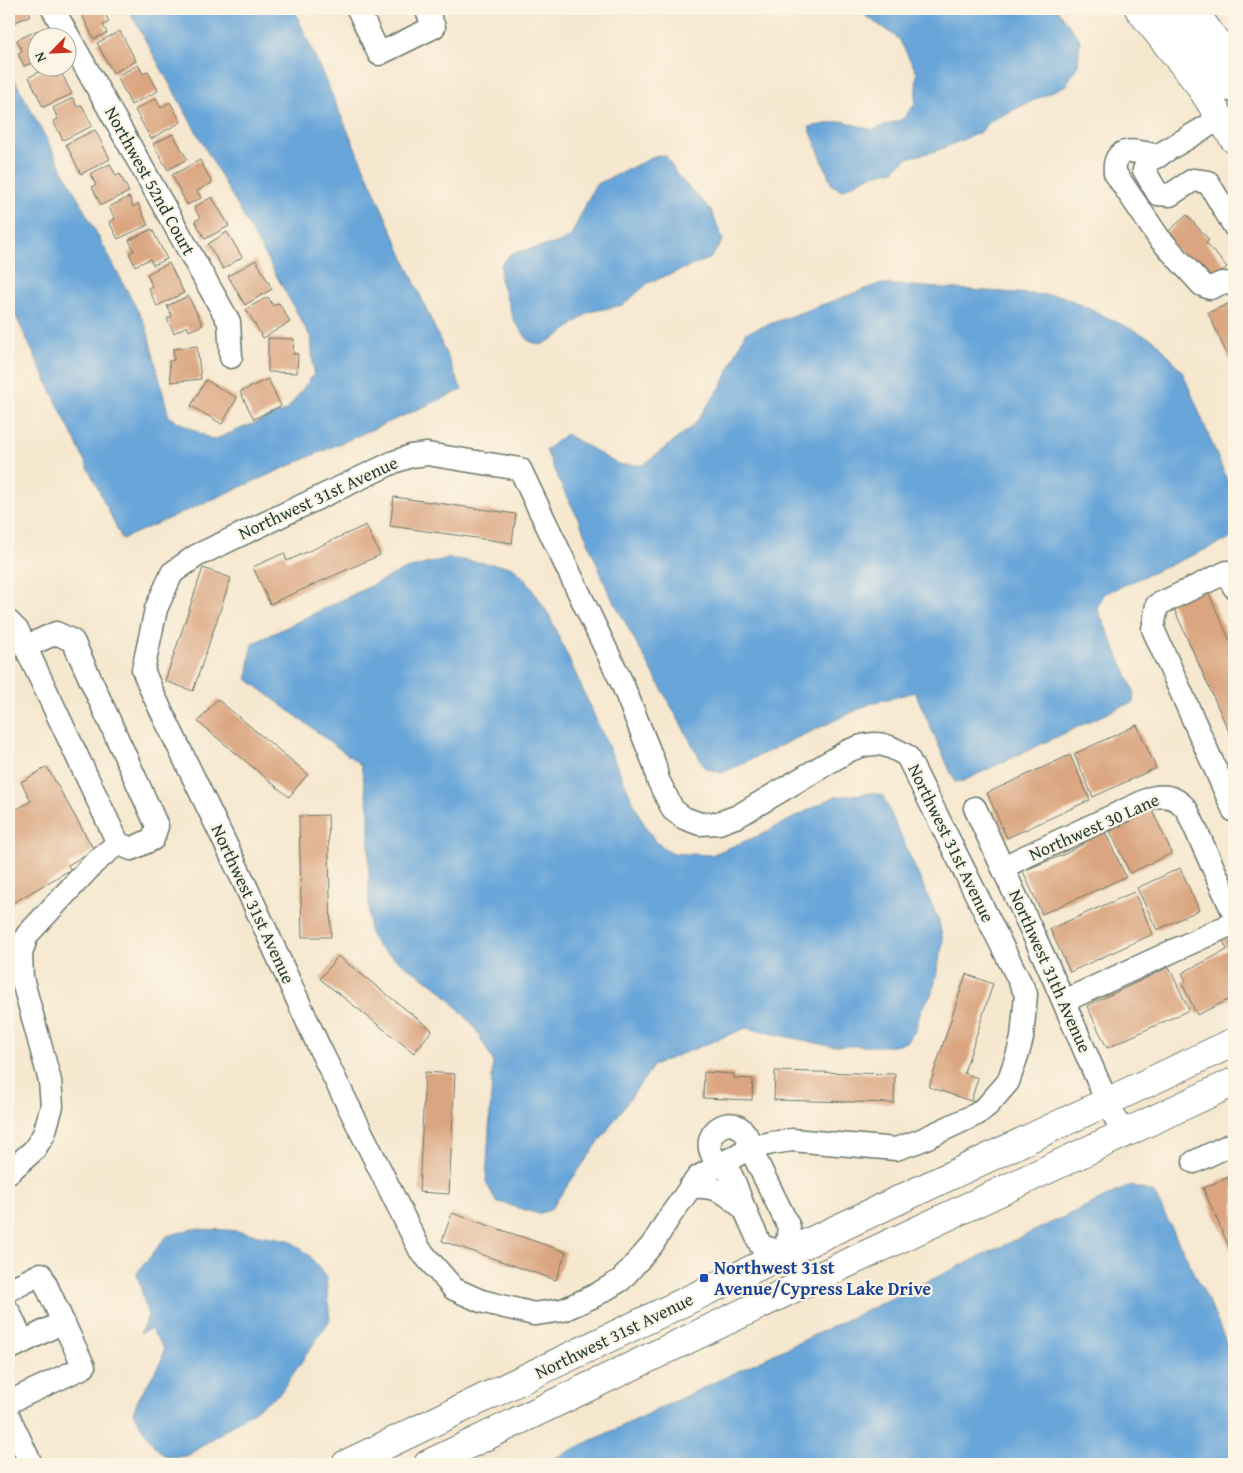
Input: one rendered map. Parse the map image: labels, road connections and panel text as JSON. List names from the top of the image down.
{
  "streets": {
    "main road": ["Northwest 31st Avenue"],
    "street": ["Northwest 52nd Court", "Northwest 30 Lane", "Northwest 31th Avenue"]
  },
  "crossings": [
    ["Northwest 31st Avenue", "Northwest 31th Avenue"],
    ["Northwest 30 Lane", "Northwest 31th Avenue"]
  ],
  "places": {
    "transit": ["Northwest 31st Avenue/Cypress Lake Drive"]
  },
  "north": "bottom left"
}
